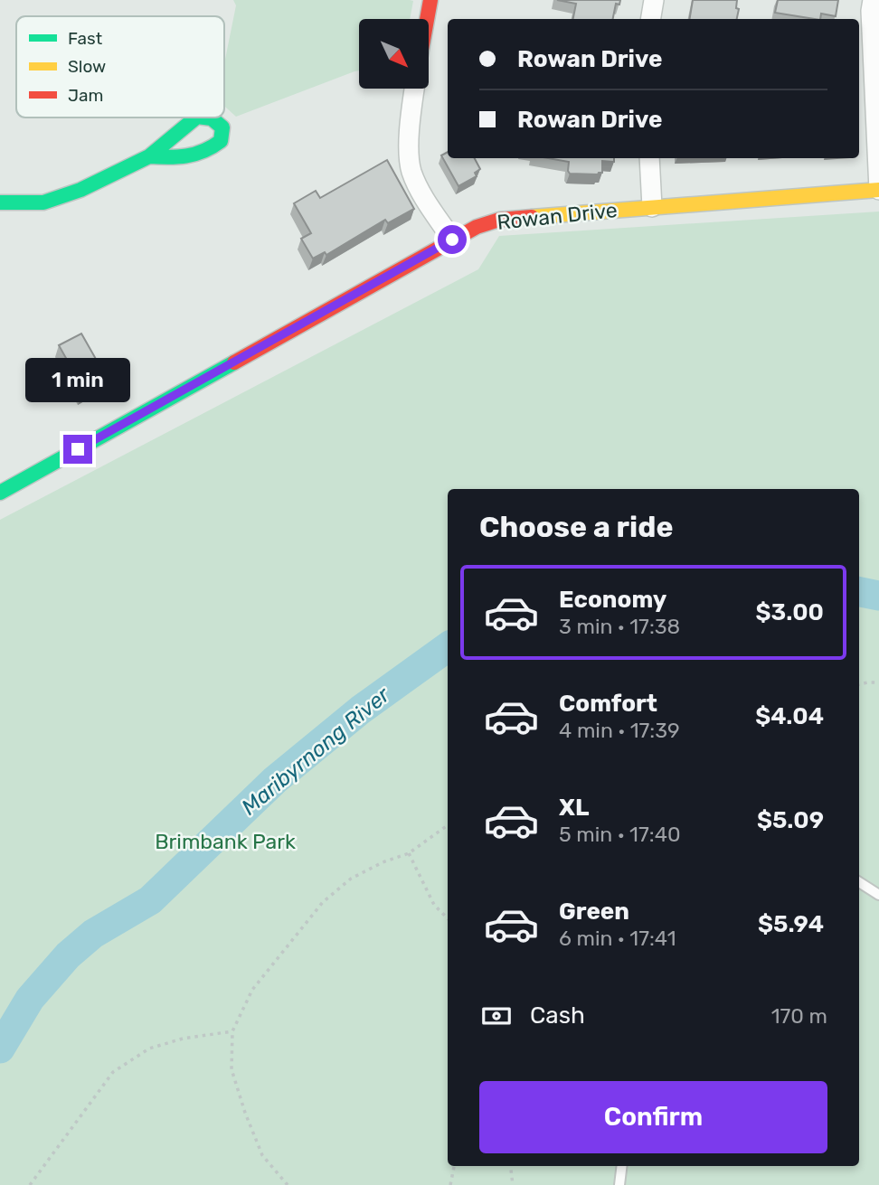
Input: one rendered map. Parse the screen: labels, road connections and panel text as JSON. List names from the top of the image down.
{
  "streets": {
    "street": ["Rowan Drive"]
  },
  "water": ["Maribyrnong River"],
  "parks": ["Brimbank Park"],
  "legend": ["Fast", "Slow", "Jam"],
  "north": "bottom right",
  "page": {
    "banner": ["Rowan Drive", "Rowan Drive"],
    "bubble": "1 min",
    "heading": "Choose a ride",
    "list": [
      {
        "name": "Economy",
        "note": "3 min · 17:38",
        "value": "$3.00"
      },
      {
        "name": "Comfort",
        "note": "4 min · 17:39",
        "value": "$4.04"
      },
      {
        "name": "XL",
        "note": "5 min · 17:40",
        "value": "$5.09"
      },
      {
        "name": "Green",
        "note": "6 min · 17:41",
        "value": "$5.94"
      }
    ],
    "pay": ["Cash", "170 m"],
    "buttons": "Confirm"
  }
}
